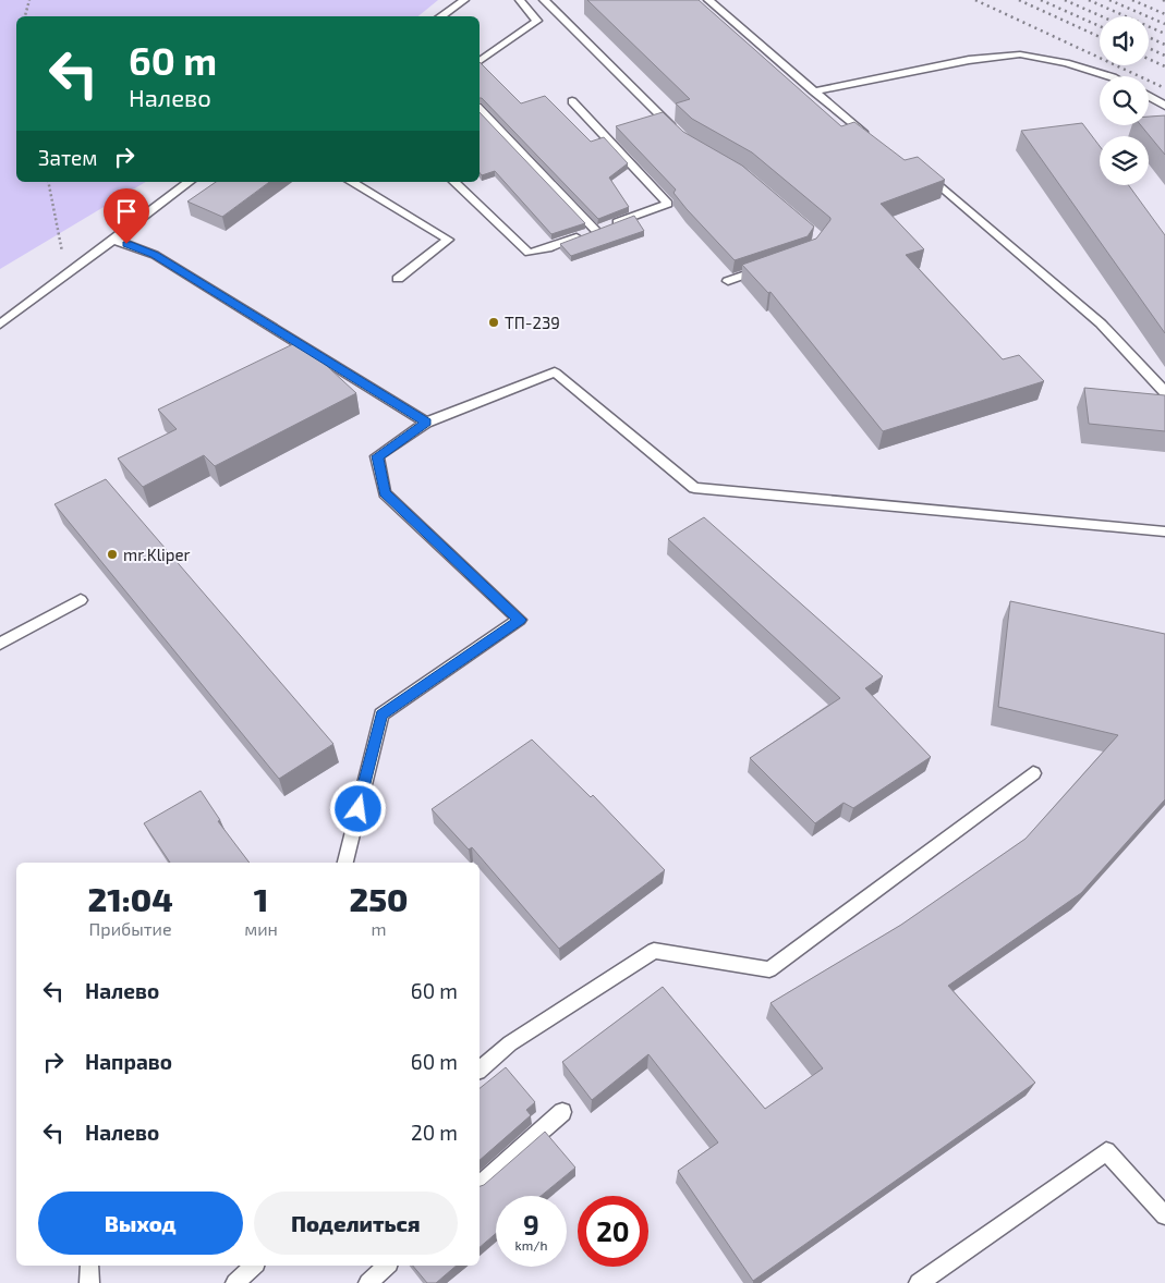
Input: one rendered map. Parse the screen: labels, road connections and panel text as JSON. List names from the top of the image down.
{
  "places": ["ТП-239", "mr.Kliper"],
  "page": {
    "turn": ["60 m", "Налево"],
    "then": "Затем",
    "eta": [
      "21:04",
      "Прибытие",
      "1",
      "мин",
      "250",
      "m"
    ],
    "list": [
      {
        "name": "Налево",
        "value": "60 m"
      },
      {
        "name": "Направо",
        "value": "60 m"
      },
      {
        "name": "Налево",
        "value": "20 m"
      }
    ],
    "buttons": ["Выход", "Поделиться"],
    "speed": "9 km/h",
    "limit": "20"
  }
}
